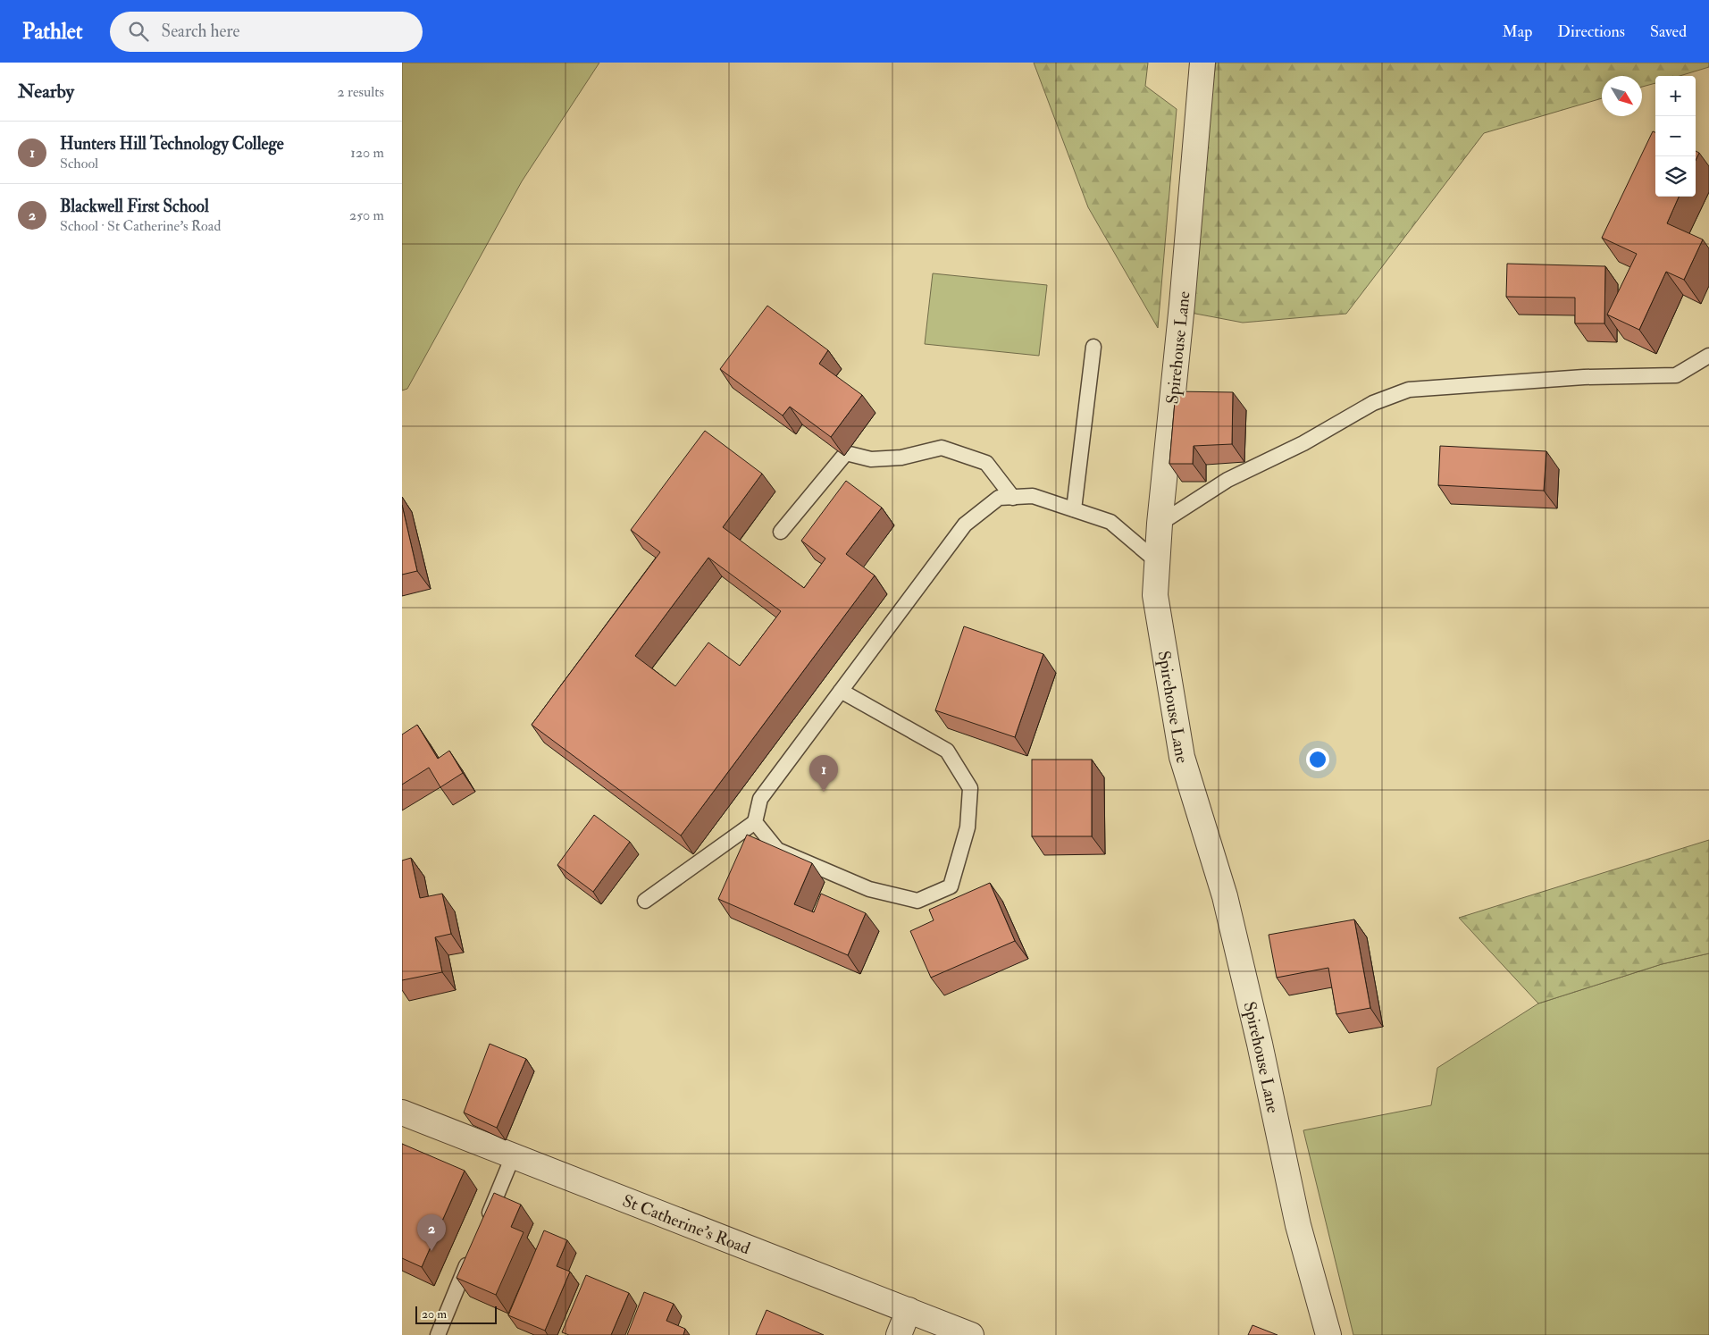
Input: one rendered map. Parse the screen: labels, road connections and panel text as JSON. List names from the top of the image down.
{
  "streets": {
    "street": ["Spirehouse Lane", "St Catherine's Road"]
  },
  "scale_bar": "20 m",
  "north": "bottom right",
  "page": {
    "header": "Pathlet",
    "search": "Search here",
    "nav": ["Map", "Directions", "Saved"],
    "heading": ["Nearby", "2 results"],
    "map_buttons": ["+", "−"],
    "list": [
      {
        "mark": "1",
        "name": "Hunters Hill Technology College",
        "note": "School",
        "value": "120 m"
      },
      {
        "mark": "2",
        "name": "Blackwell First School",
        "note": "School · St Catherine's Road",
        "value": "250 m"
      }
    ],
    "pins": ["1", "2"],
    "scale": "20 m"
  }
}
